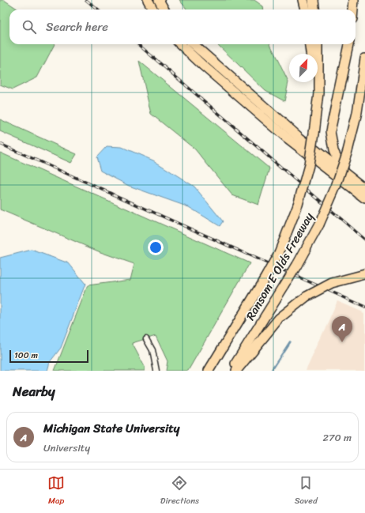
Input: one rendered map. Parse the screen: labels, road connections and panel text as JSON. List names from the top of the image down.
{
  "streets": {
    "highway": ["Ransom E Olds Freeway"]
  },
  "scale_bar": "100 m",
  "north": "top right",
  "page": {
    "search": "Search here",
    "pins": "A",
    "scale": "100 m",
    "heading": "Nearby",
    "list": [
      {
        "mark": "A",
        "name": "Michigan State University",
        "note": "University",
        "value": "270 m"
      }
    ],
    "nav": ["Map", "Directions", "Saved"]
  }
}
